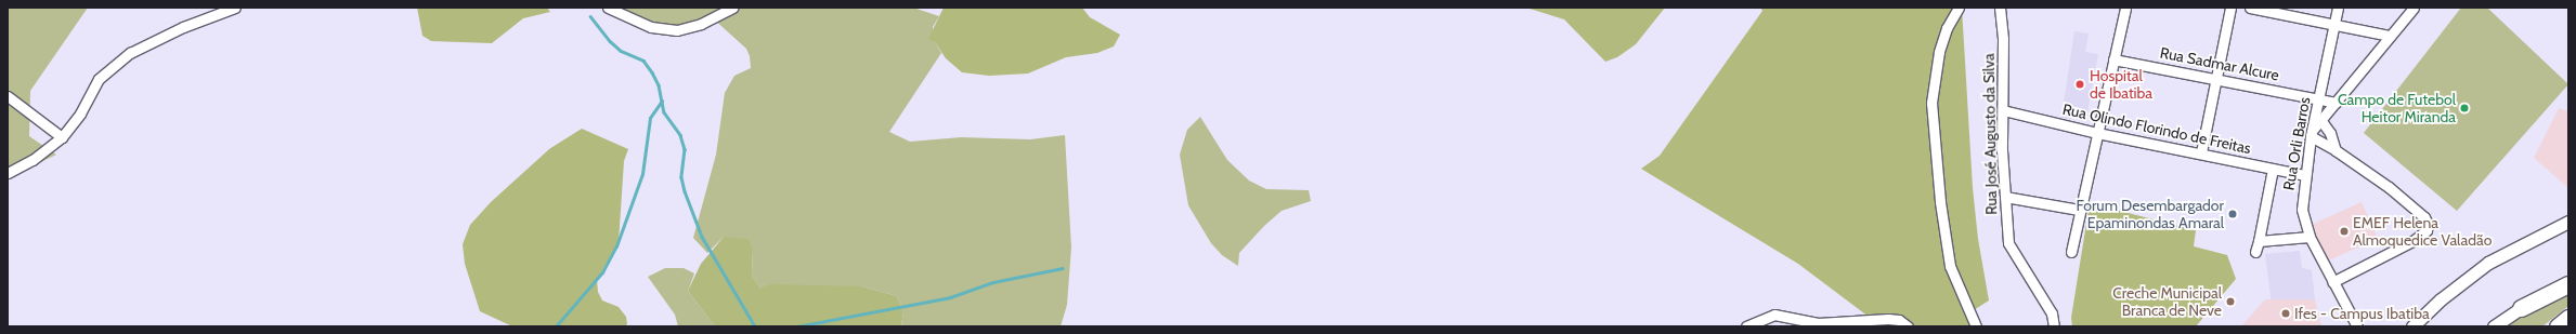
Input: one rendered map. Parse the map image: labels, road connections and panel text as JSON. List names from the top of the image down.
{
  "streets": {
    "street": [
      "Rua Sadmar Alcure",
      "Rua Olindo Florindo de Freitas",
      "Rua José Augusto da Silva",
      "Rua Orli Barros"
    ]
  },
  "crossings": [
    ["Rua Sadmar Alcure", "Rua Orli Barros"],
    ["Rua Olindo Florindo de Freitas", "Rua José Augusto da Silva"],
    ["Rua Olindo Florindo de Freitas", "Rua Orli Barros"]
  ],
  "places": [
    "Hospital de Ibatiba",
    "Campo de Futebol Heitor Miranda",
    "Forum Desembargador Epaminondas Amaral",
    "EMEF Helena Almoquedice Valadão",
    "Creche Municipal Branca de Neve",
    "Ifes - Campus Ibatiba"
  ]
}
